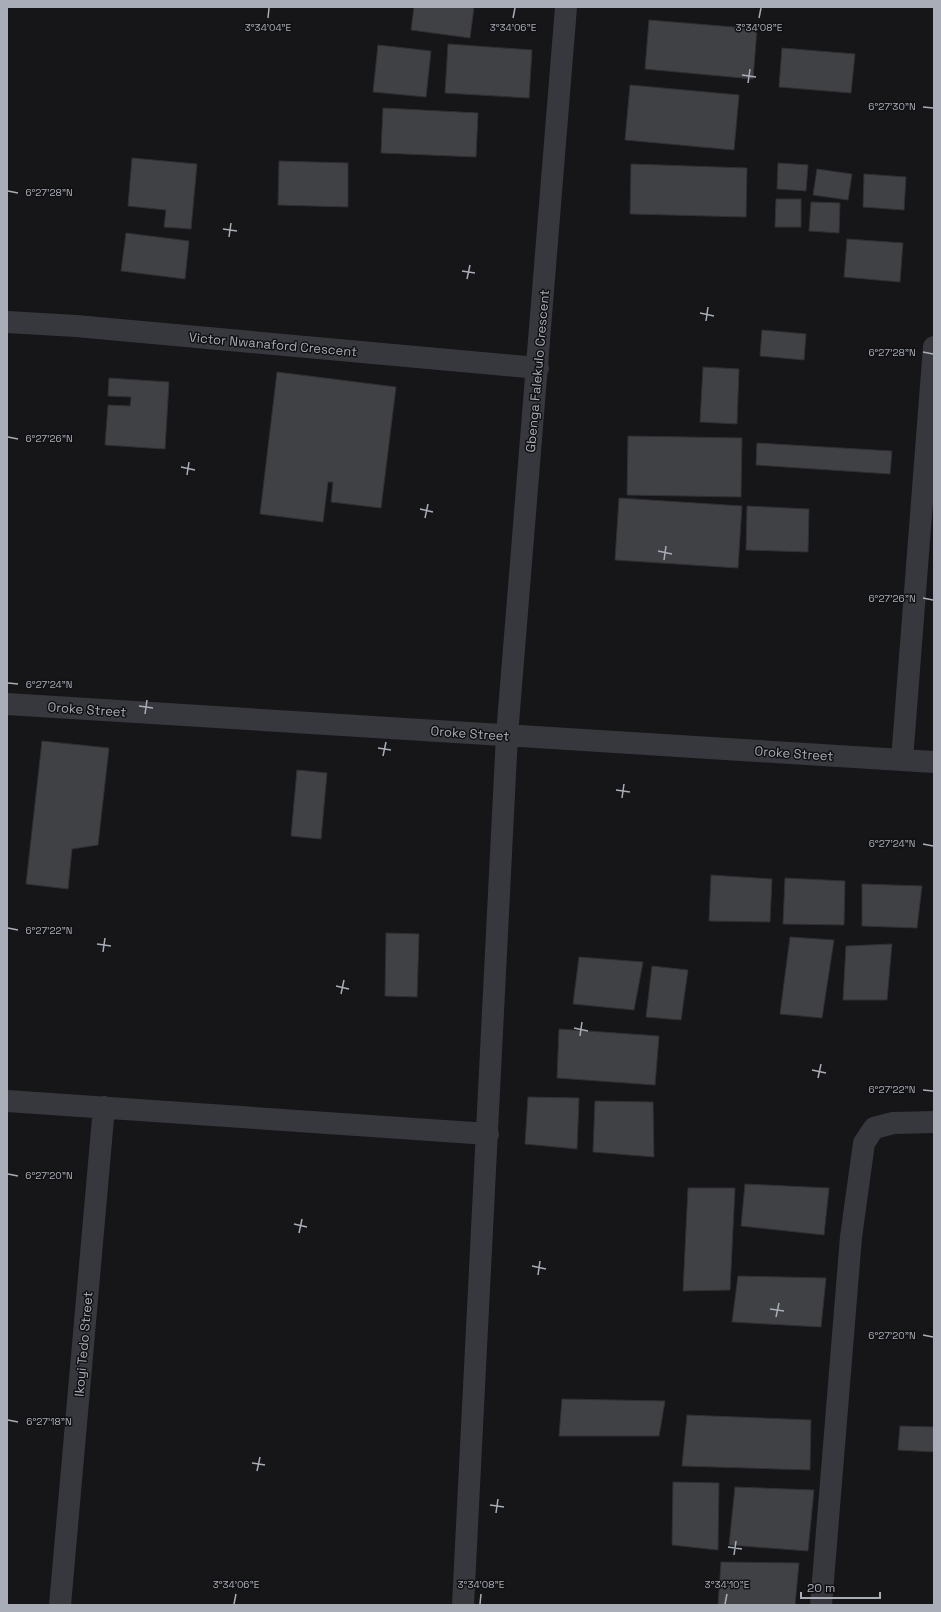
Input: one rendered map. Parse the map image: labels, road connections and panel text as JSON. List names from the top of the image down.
{
  "streets": {
    "street": [
      "Victor Nwanaford Crescent",
      "Gbenga Falekulo Crescent",
      "Oroke Street",
      "Ikoyi Tedo Street"
    ]
  },
  "crossings": [
    ["Victor Nwanaford Crescent", "Gbenga Falekulo Crescent"],
    ["Gbenga Falekulo Crescent", "Oroke Street"]
  ],
  "scale_bar": "20 m",
  "coordinates": [
    "3°34'06\"E",
    "3°34'08\"E",
    "3°34'04\"E",
    "6°27'30\"N",
    "6°27'28\"N",
    "6°27'26\"N",
    "6°27'24\"N",
    "6°27'22\"N",
    "6°27'20\"N",
    "6°27'18\"N",
    "3°34'10\"E"
  ]
}
